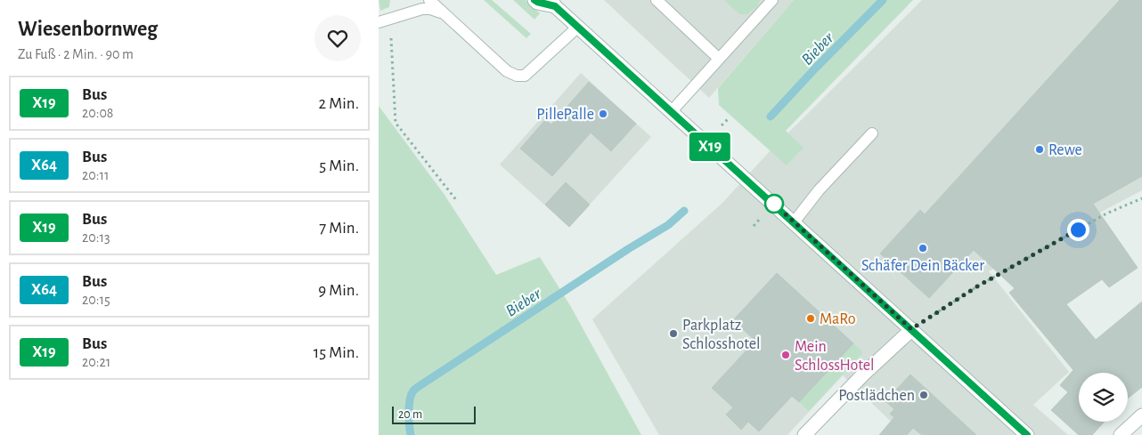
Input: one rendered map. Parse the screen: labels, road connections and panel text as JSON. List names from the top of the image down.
{
  "water": ["Bieber"],
  "places": [
    "PillePalle",
    "Rewe",
    "Schäfer Dein Bäcker",
    "MaRo",
    "Parkplatz Schlosshotel",
    "Mein SchlossHotel",
    "Postlädchen"
  ],
  "lines": ["bus line X19"],
  "scale_bar": "20 m",
  "page": {
    "heading": ["Wiesenbornweg", "Zu Fuß · 2 Min. · 90 m"],
    "on_map": "X19",
    "list": [
      {
        "mark": "X19",
        "name": "Bus",
        "note": "20:08",
        "value": "2 Min."
      },
      {
        "mark": "X64",
        "name": "Bus",
        "note": "20:11",
        "value": "5 Min."
      },
      {
        "mark": "X19",
        "name": "Bus",
        "note": "20:13",
        "value": "7 Min."
      },
      {
        "mark": "X64",
        "name": "Bus",
        "note": "20:15",
        "value": "9 Min."
      },
      {
        "mark": "X19",
        "name": "Bus",
        "note": "20:21",
        "value": "15 Min."
      }
    ],
    "scale": "20 m"
  }
}
